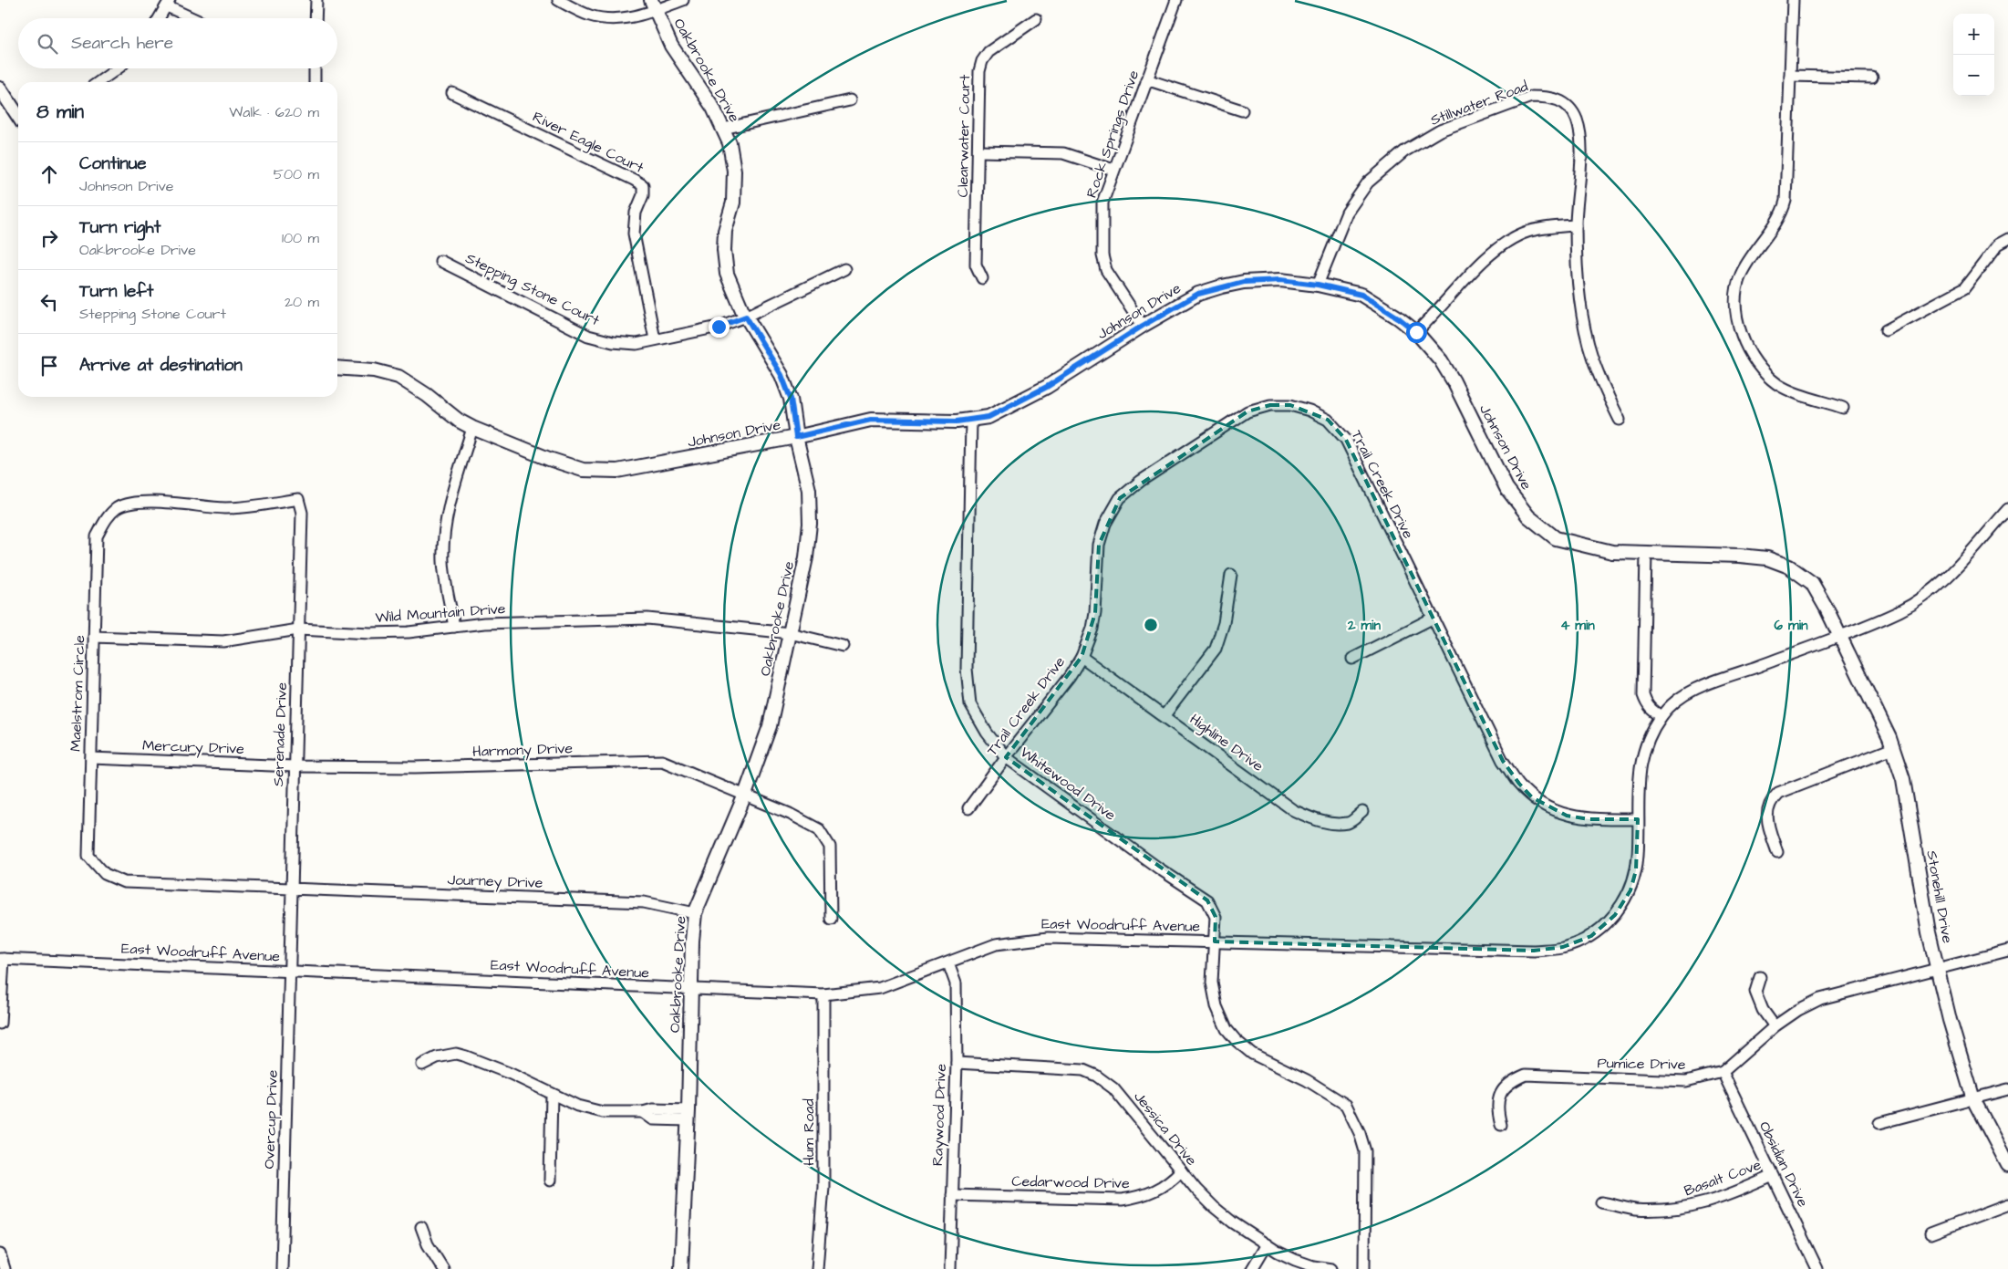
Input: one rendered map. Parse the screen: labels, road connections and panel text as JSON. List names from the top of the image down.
{
  "streets": {
    "street": [
      "Oakbrooke Drive",
      "Stillwater Road",
      "Rock Springs Drive",
      "Clearwater Court",
      "River Eagle Court",
      "Stepping Stone Court",
      "Johnson Drive",
      "Trail Creek Drive",
      "Wild Mountain Drive",
      "Maelstrom Circle",
      "Serenade Drive",
      "Highline Drive",
      "Mercury Drive",
      "Harmony Drive",
      "Whitewood Drive",
      "Journey Drive",
      "Stonehill Drive",
      "East Woodruff Avenue",
      "Pumice Drive",
      "Raywood Drive",
      "Overcup Drive",
      "Jessica Drive",
      "Hum Road",
      "Obsidian Drive",
      "Basalt Cove",
      "Cedarwood Drive"
    ]
  },
  "crossings": [
    ["Oakbrooke Drive", "Stepping Stone Court"],
    ["Oakbrooke Drive", "Johnson Drive"],
    ["Oakbrooke Drive", "Wild Mountain Drive"],
    ["Oakbrooke Drive", "Harmony Drive"],
    ["Oakbrooke Drive", "Journey Drive"],
    ["Oakbrooke Drive", "East Woodruff Avenue"],
    ["Stillwater Road", "Johnson Drive"],
    ["Rock Springs Drive", "Johnson Drive"],
    ["River Eagle Court", "Stepping Stone Court"],
    ["Johnson Drive", "Whitewood Drive"],
    ["Johnson Drive", "Stonehill Drive"],
    ["Johnson Drive", "East Woodruff Avenue"],
    ["Trail Creek Drive", "Highline Drive"],
    ["Trail Creek Drive", "Whitewood Drive"],
    ["Trail Creek Drive", "East Woodruff Avenue"],
    ["Wild Mountain Drive", "Maelstrom Circle"],
    ["Wild Mountain Drive", "Serenade Drive"],
    ["Maelstrom Circle", "Serenade Drive"],
    ["Maelstrom Circle", "Mercury Drive"],
    ["Maelstrom Circle", "Journey Drive"],
    ["Serenade Drive", "Mercury Drive"],
    ["Serenade Drive", "Harmony Drive"],
    ["Serenade Drive", "Journey Drive"],
    ["Serenade Drive", "East Woodruff Avenue"],
    ["Serenade Drive", "Overcup Drive"],
    ["Mercury Drive", "Harmony Drive"],
    ["Whitewood Drive", "East Woodruff Avenue"],
    ["Stonehill Drive", "East Woodruff Avenue"],
    ["Stonehill Drive", "Pumice Drive"],
    ["East Woodruff Avenue", "Raywood Drive"],
    ["East Woodruff Avenue", "Overcup Drive"],
    ["East Woodruff Avenue", "Hum Road"],
    ["Pumice Drive", "Obsidian Drive"],
    ["Raywood Drive", "Jessica Drive"],
    ["Raywood Drive", "Cedarwood Drive"],
    ["Jessica Drive", "Cedarwood Drive"],
    ["Obsidian Drive", "Basalt Cove"]
  ],
  "page": {
    "map_buttons": ["+", "−"],
    "search": "Search here",
    "heading": ["8 min", "Walk · 620 m"],
    "list": [
      ["Continue", "Johnson Drive", "500 m"],
      ["Turn right", "Oakbrooke Drive", "100 m"],
      ["Turn left", "Stepping Stone Court", "20 m"],
      "Arrive at destination"
    ]
  },
  "rings": ["2 min", "4 min", "6 min"]
}
